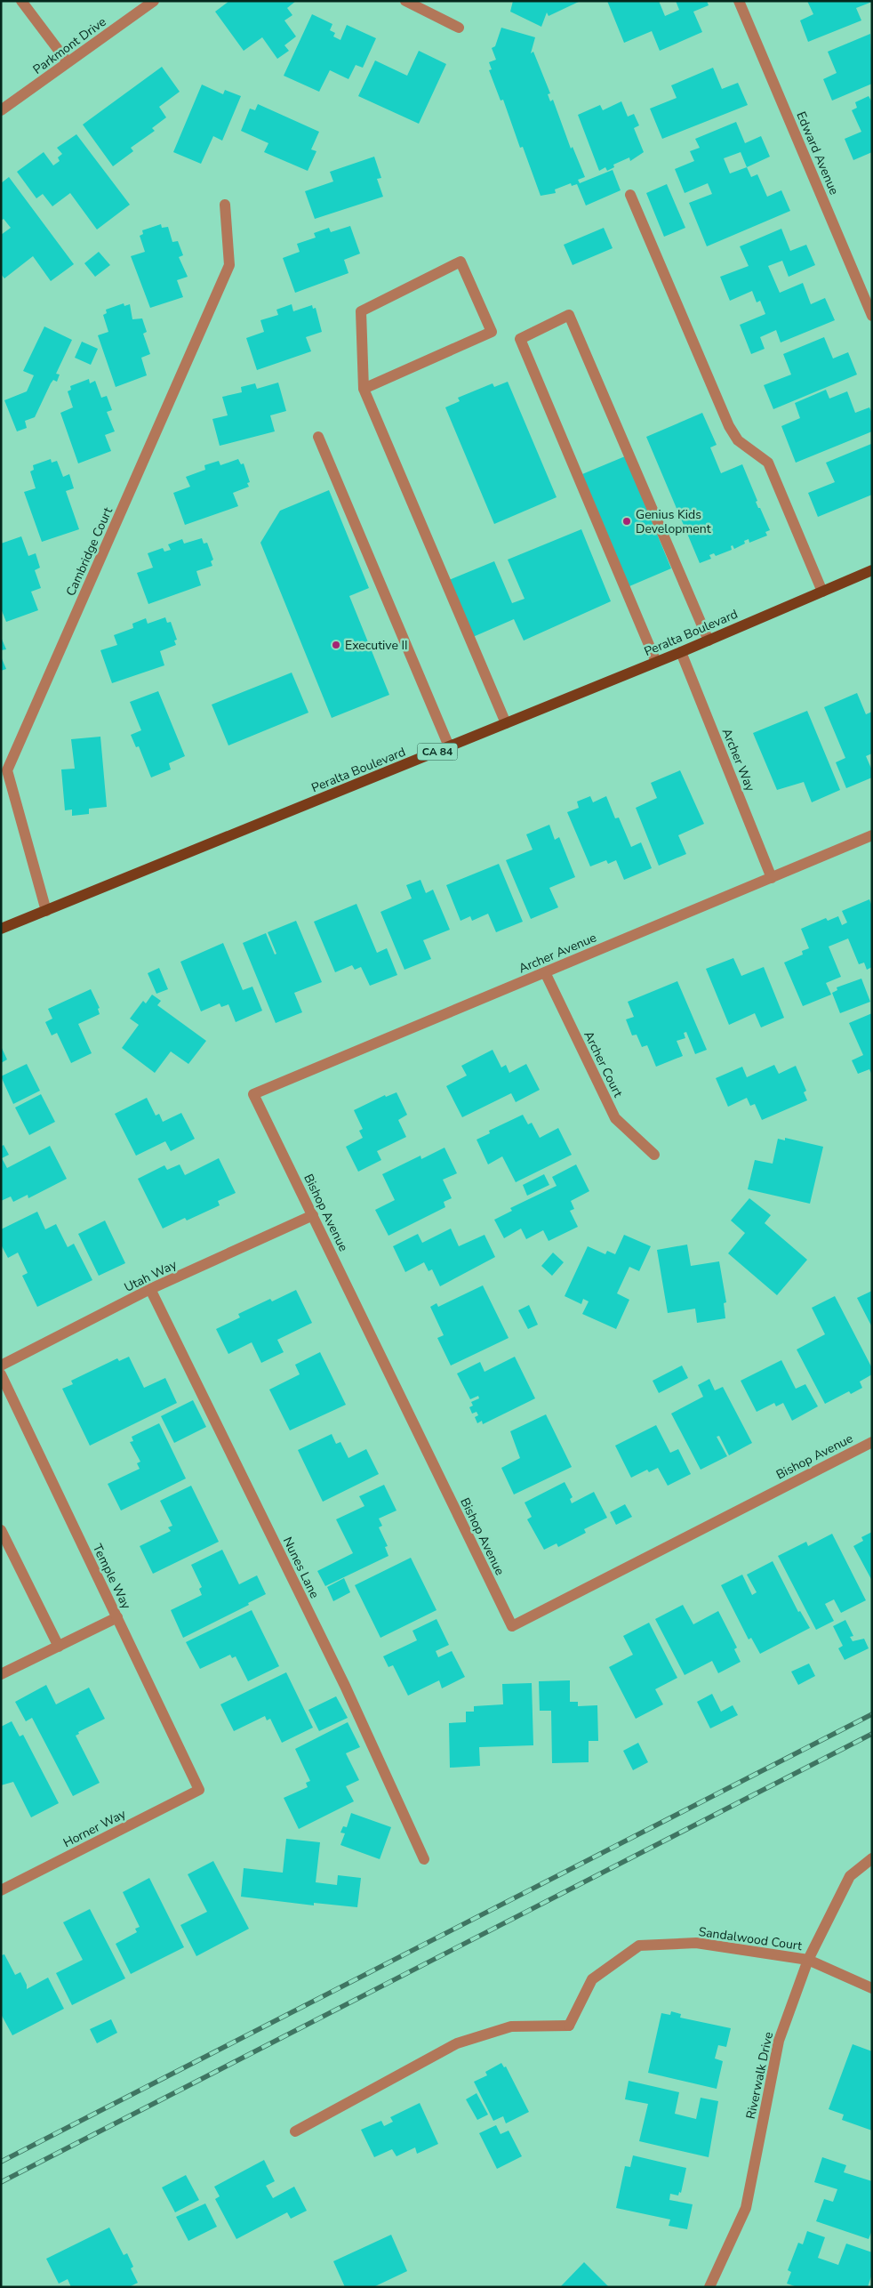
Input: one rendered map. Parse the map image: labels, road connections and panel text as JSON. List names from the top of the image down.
{
  "streets": {
    "main road": ["Peralta Boulevard", "CA 84"],
    "street": [
      "Parkmont Drive",
      "Edward Avenue",
      "Cambridge Court",
      "Archer Way",
      "Archer Avenue",
      "Archer Court",
      "Bishop Avenue",
      "Utah Way",
      "Nunes Lane",
      "Temple Way",
      "Horner Way",
      "Sandalwood Court",
      "Riverwalk Drive"
    ]
  },
  "crossings": [
    ["Cambridge Court", "Peralta Boulevard"],
    ["Peralta Boulevard", "Archer Way"],
    ["Archer Way", "Archer Avenue"],
    ["Archer Avenue", "Archer Court"],
    ["Archer Avenue", "Bishop Avenue"],
    ["Bishop Avenue", "Utah Way"],
    ["Utah Way", "Nunes Lane"],
    ["Temple Way", "Horner Way"],
    ["Sandalwood Court", "Riverwalk Drive"]
  ],
  "places": ["Genius Kids Development", "Executive II"]
}
